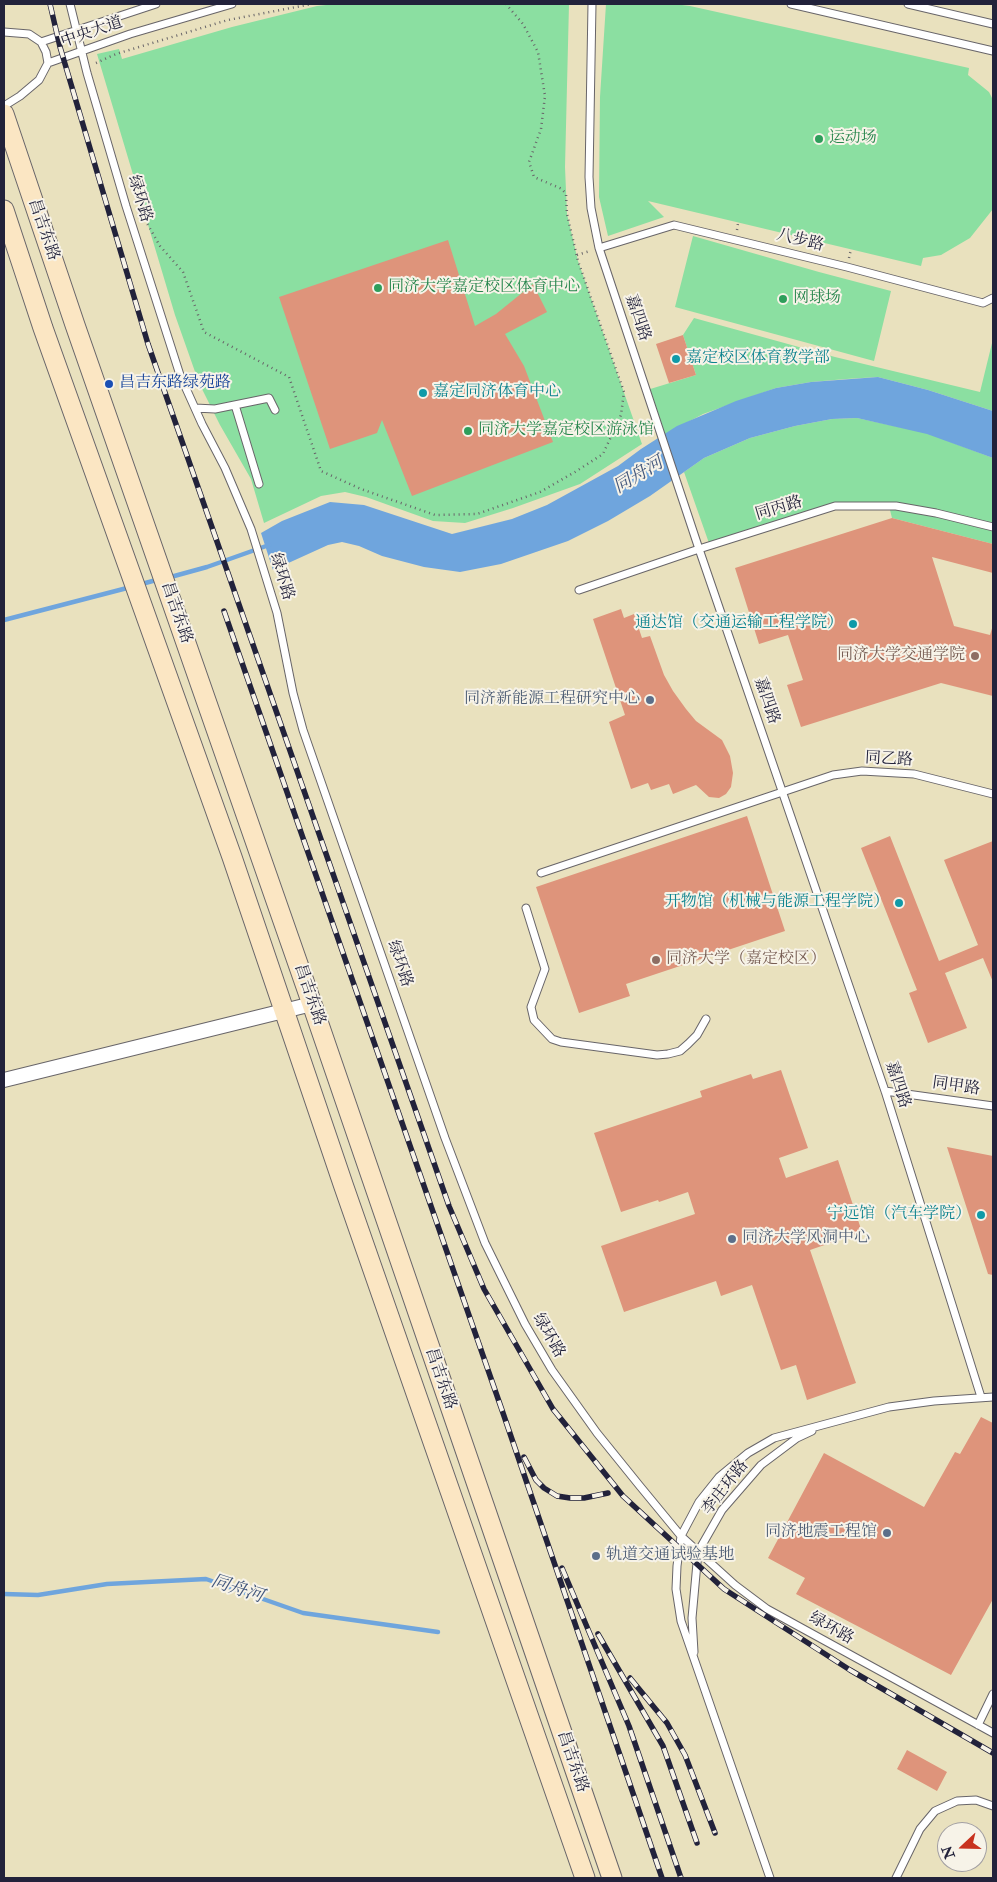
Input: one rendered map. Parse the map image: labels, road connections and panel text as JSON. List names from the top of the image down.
{
  "streets": {
    "street": ["昌吉东路"],
    "lane": [
      "中央大道",
      "绿环路",
      "八步路",
      "嘉四路",
      "同丙路",
      "同乙路",
      "同甲路",
      "李庄环路"
    ]
  },
  "crossings": [
    ["中央大道", "绿环路"],
    ["绿环路", "李庄环路"],
    ["八步路", "嘉四路"],
    ["嘉四路", "同丙路"],
    ["嘉四路", "同乙路"],
    ["嘉四路", "同甲路"],
    ["嘉四路", "李庄环路"]
  ],
  "water": ["同舟河"],
  "places": [
    "运动场",
    "同济大学嘉定校区体育中心",
    "网球场",
    "嘉定校区体育教学部",
    "昌吉东路绿苑路",
    "嘉定同济体育中心",
    "同济大学嘉定校区游泳馆",
    "通达馆（交通运输工程学院）",
    "同济大学交通学院",
    "同济新能源工程研究中心",
    "开物馆（机械与能源工程学院）",
    "同济大学（嘉定校区）",
    "宁远馆（汽车学院）",
    "同济大学风洞中心",
    "同济地震工程馆",
    "轨道交通试验基地"
  ],
  "north": "left"
}
